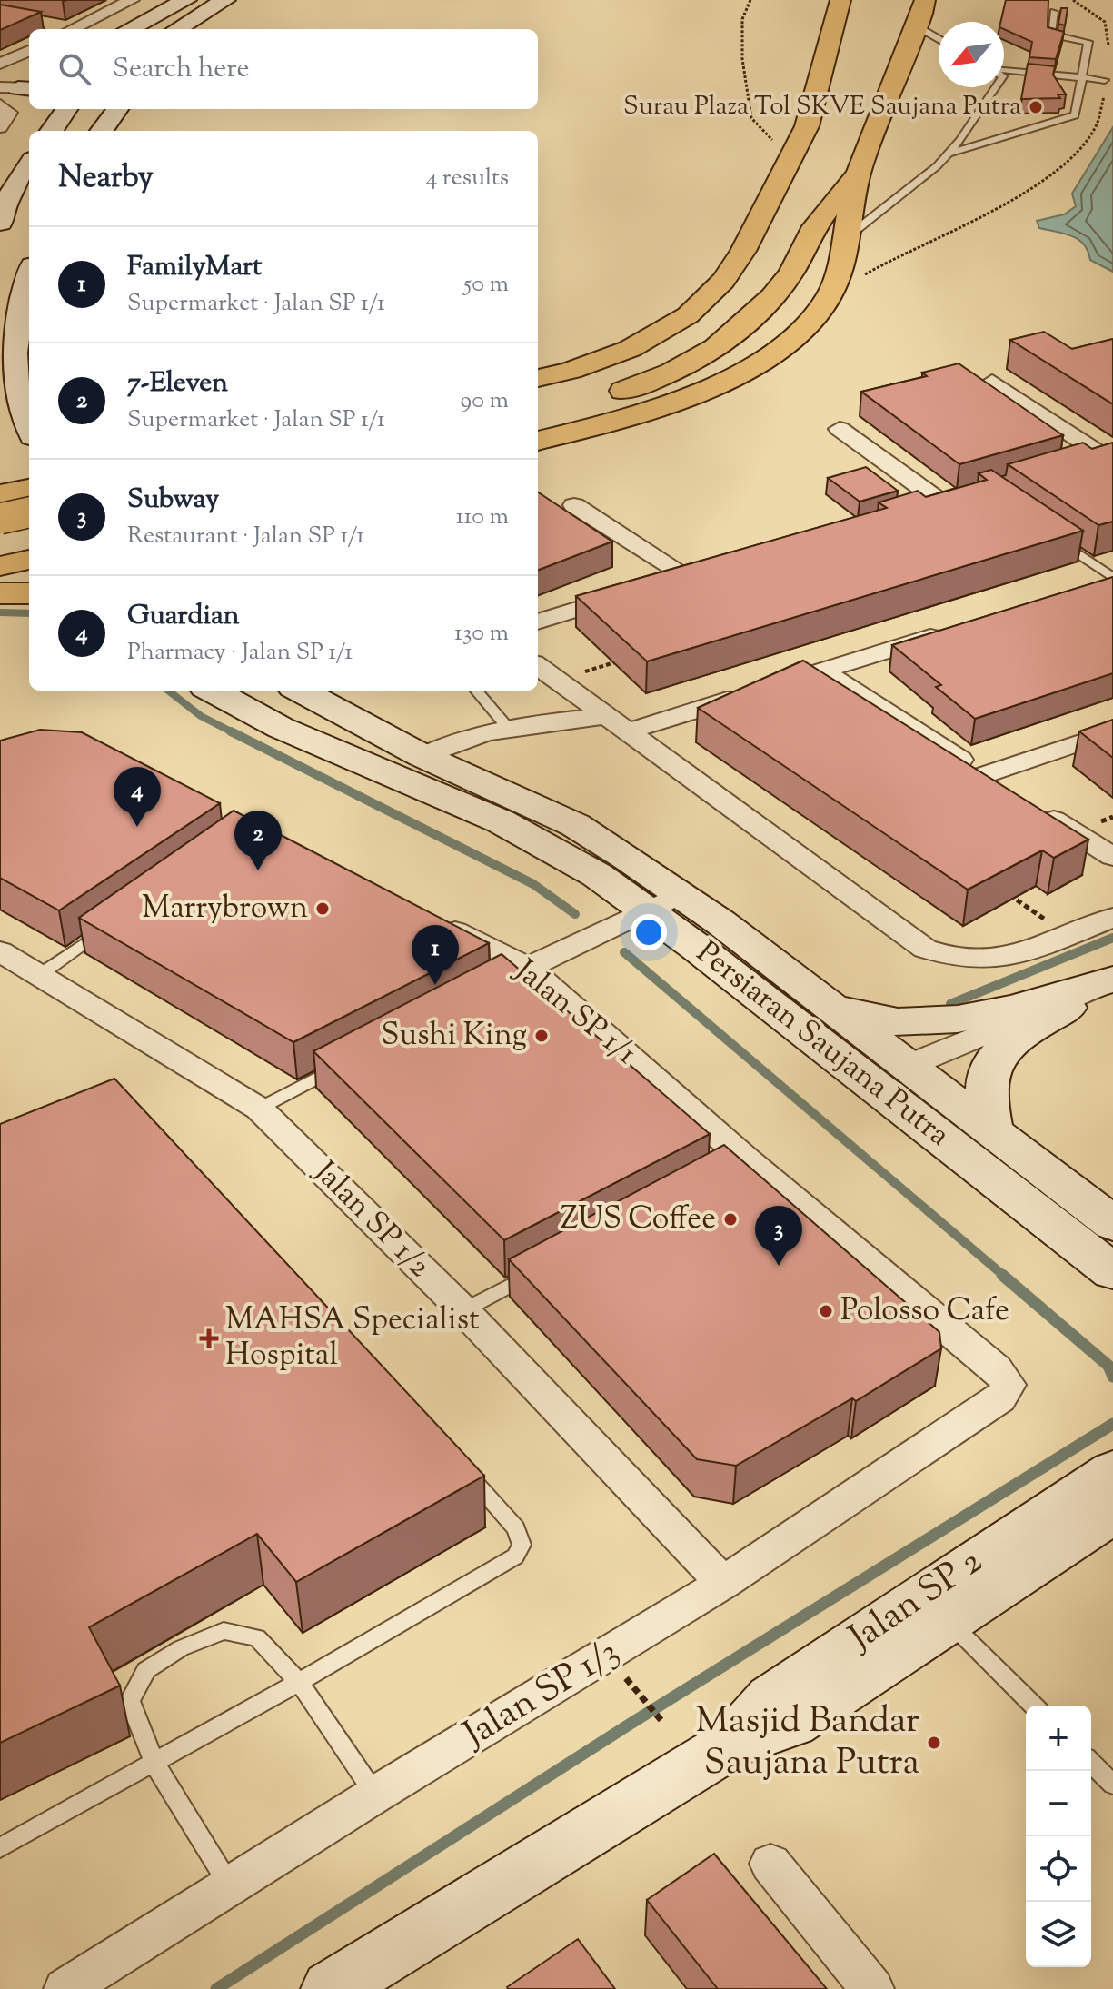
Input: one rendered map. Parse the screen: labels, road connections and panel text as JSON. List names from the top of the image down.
{
  "streets": {
    "main road": ["Persiaran Saujana Putra", "Jalan SP 2"],
    "street": ["Jalan SP 1/1", "Jalan SP 1/2", "Jalan SP 1/3"]
  },
  "crossings": [
    ["Jalan SP 1/1", "Jalan SP 1/3"],
    ["Jalan SP 1/2", "Jalan SP 1/3"]
  ],
  "places": {
    "other": [
      "Surau Plaza Tol SKVE Saujana Putra",
      "Marrybrown",
      "Sushi King",
      "ZUS Coffee",
      "Polosso Cafe",
      "Masjid Bandar Saujana Putra"
    ],
    "health": ["MAHSA Specialist Hospital"]
  },
  "north": "bottom left",
  "page": {
    "search": "Search here",
    "heading": ["Nearby", "4 results"],
    "list": [
      {
        "mark": "1",
        "name": "FamilyMart",
        "note": "Supermarket · Jalan SP 1/1",
        "value": "50 m"
      },
      {
        "mark": "2",
        "name": "7-Eleven",
        "note": "Supermarket · Jalan SP 1/1",
        "value": "90 m"
      },
      {
        "mark": "3",
        "name": "Subway",
        "note": "Restaurant · Jalan SP 1/1",
        "value": "110 m"
      },
      {
        "mark": "4",
        "name": "Guardian",
        "note": "Pharmacy · Jalan SP 1/1",
        "value": "130 m"
      }
    ],
    "pins": [
      "4",
      "2",
      "1",
      "3"
    ],
    "map_buttons": ["+", "−"]
  }
}
